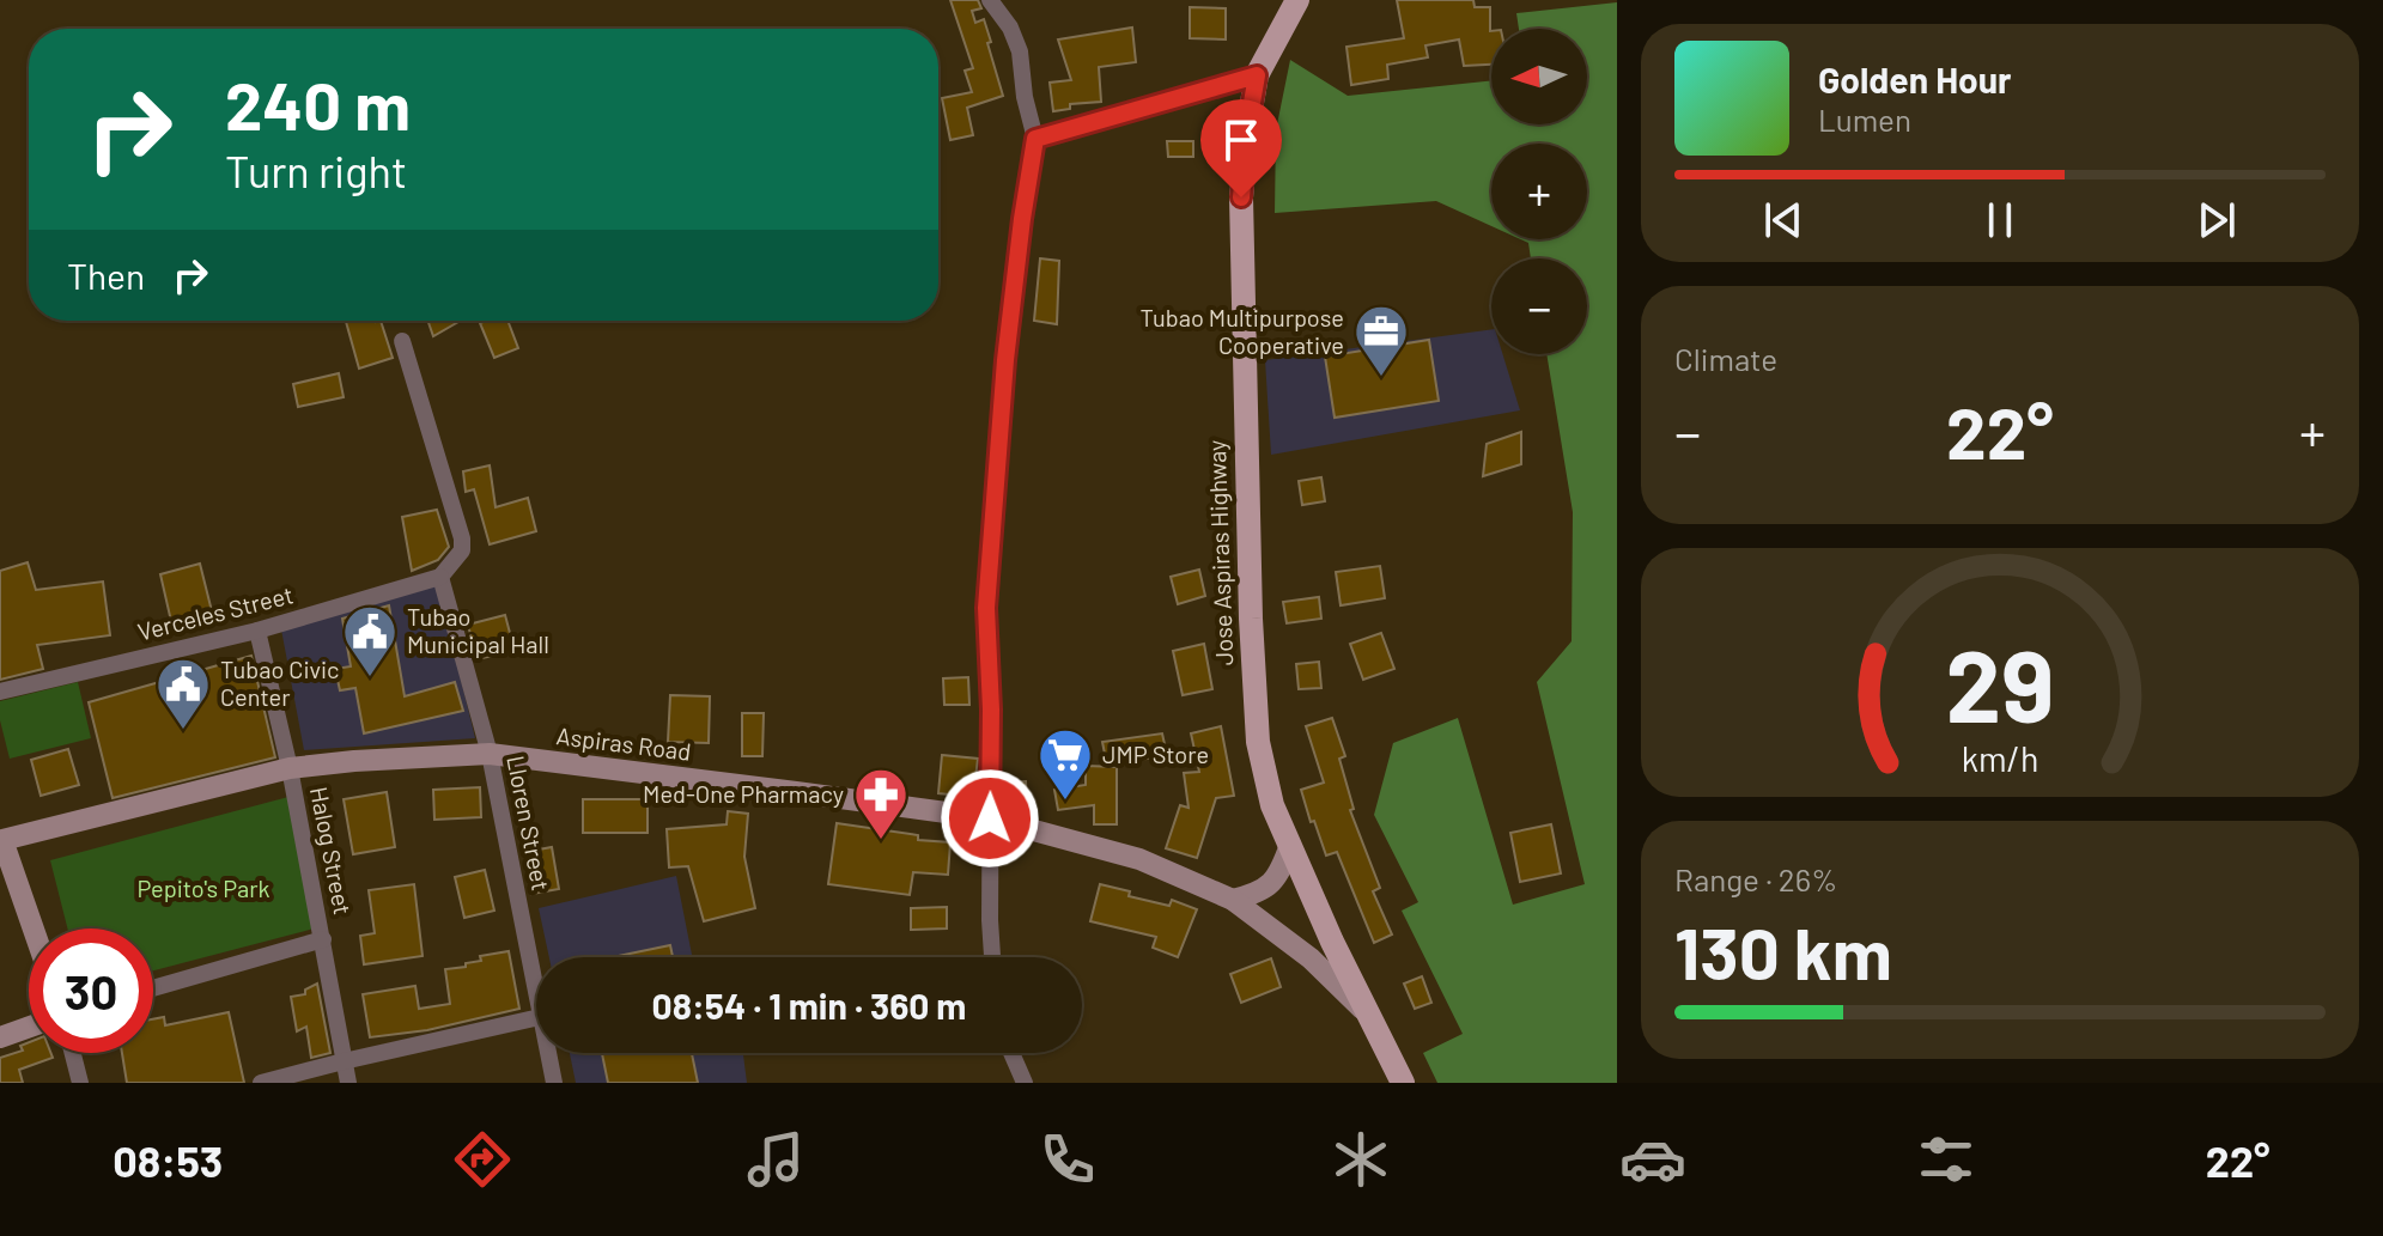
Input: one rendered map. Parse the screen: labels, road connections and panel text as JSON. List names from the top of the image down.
{
  "streets": {
    "main road": ["Jose Aspiras Highway", "Aspiras Road"],
    "street": ["Verceles Street", "Lloren Street", "Halog Street"]
  },
  "crossings": [
    ["Jose Aspiras Highway", "Aspiras Road"],
    ["Verceles Street", "Lloren Street"],
    ["Verceles Street", "Halog Street"],
    ["Aspiras Road", "Lloren Street"],
    ["Aspiras Road", "Halog Street"]
  ],
  "parks": ["Pepito's Park"],
  "places": {
    "office": ["Tubao Multipurpose Cooperative"],
    "public building": ["Tubao Municipal Hall", "Tubao Civic Center"],
    "supermarket": ["JMP Store"],
    "pharmacy": ["Med-One Pharmacy"]
  },
  "north": "left",
  "page": {
    "map_buttons": ["+", "−"],
    "turn": ["240 m", "Turn right"],
    "song": ["Golden Hour", "Lumen"],
    "then": "Then",
    "tile": [
      "Climate",
      ["Range · 26%", "130 km"]
    ],
    "heat": ["−", "22°", "+"],
    "limit": "30",
    "trip": "08:54 · 1 min · 360 m",
    "tabs": ["08:53", "22°"],
    "gauge": ["29", "km/h"]
  }
}
